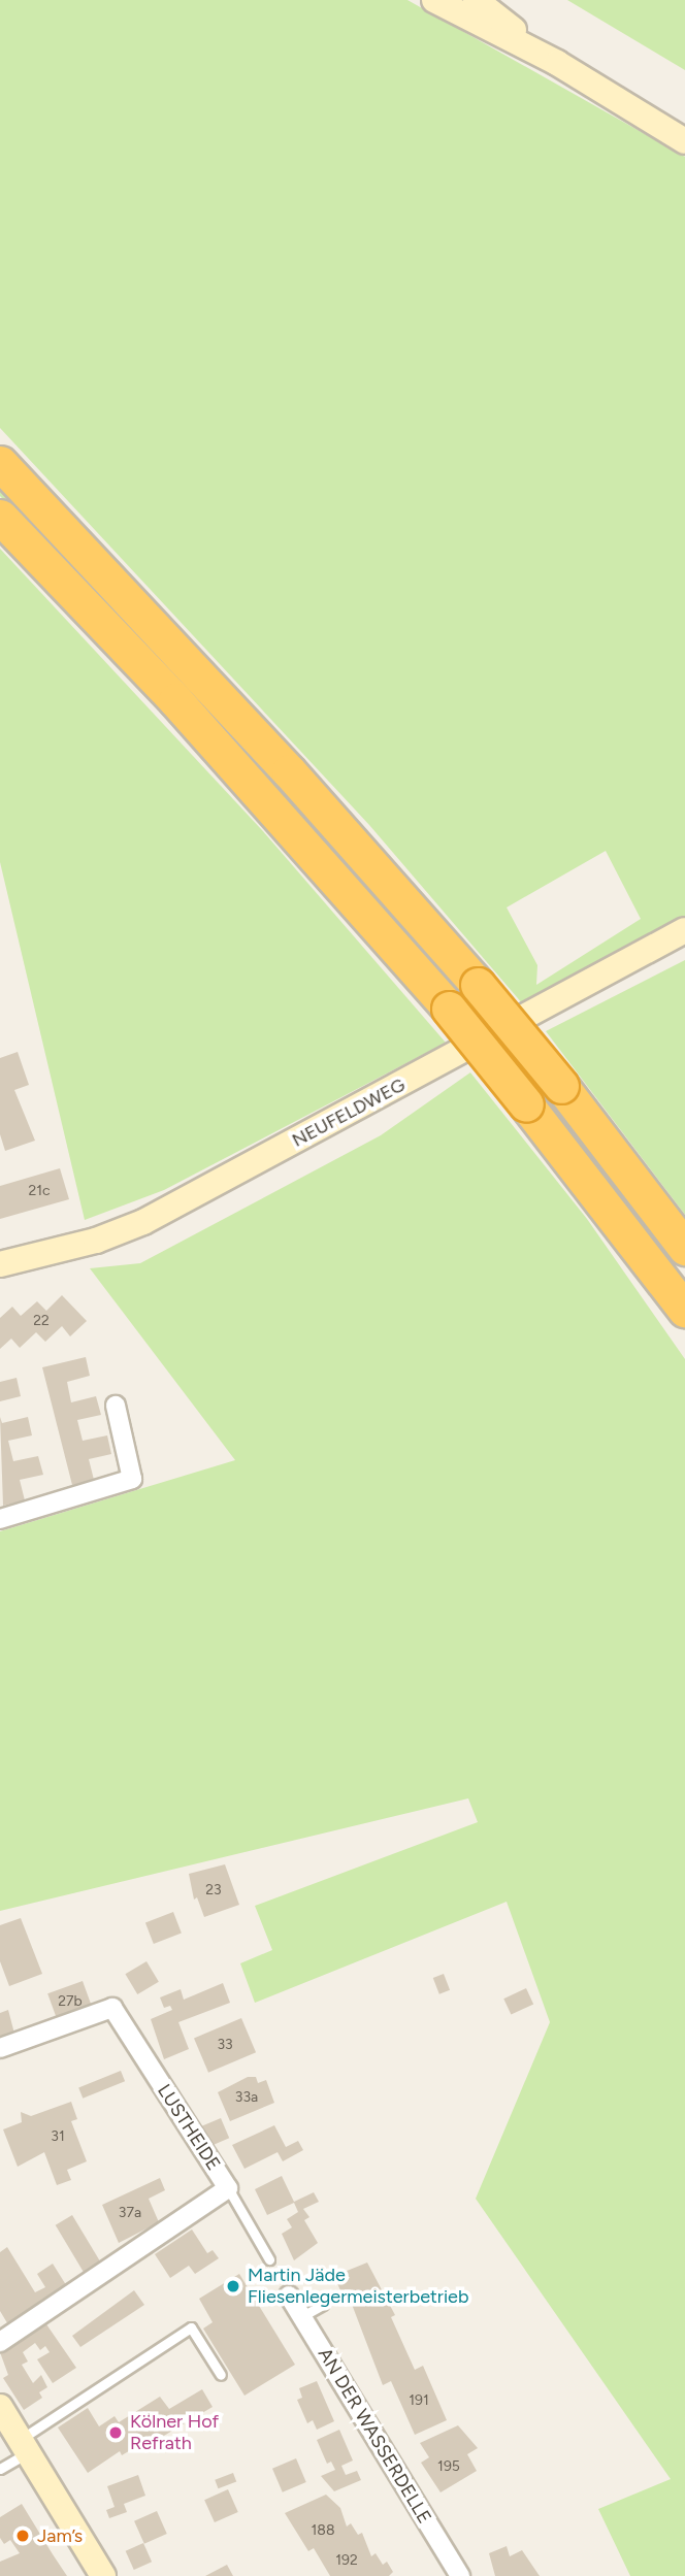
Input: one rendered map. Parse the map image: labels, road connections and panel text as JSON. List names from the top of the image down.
{
  "streets": {
    "main road": ["NEUFELDWEG"],
    "street": ["LUSTHEIDE", "AN DER WASSERDELLE"]
  },
  "places": ["Martin Jäde Fliesenlegermeisterbetrieb", "Kölner Hof Refrath", "Jam’s"],
  "house_numbers": [
    "21c",
    "22",
    "23",
    "27b",
    "33",
    "33a",
    "31",
    "37a",
    "191",
    "195",
    "188",
    "192"
  ]
}
